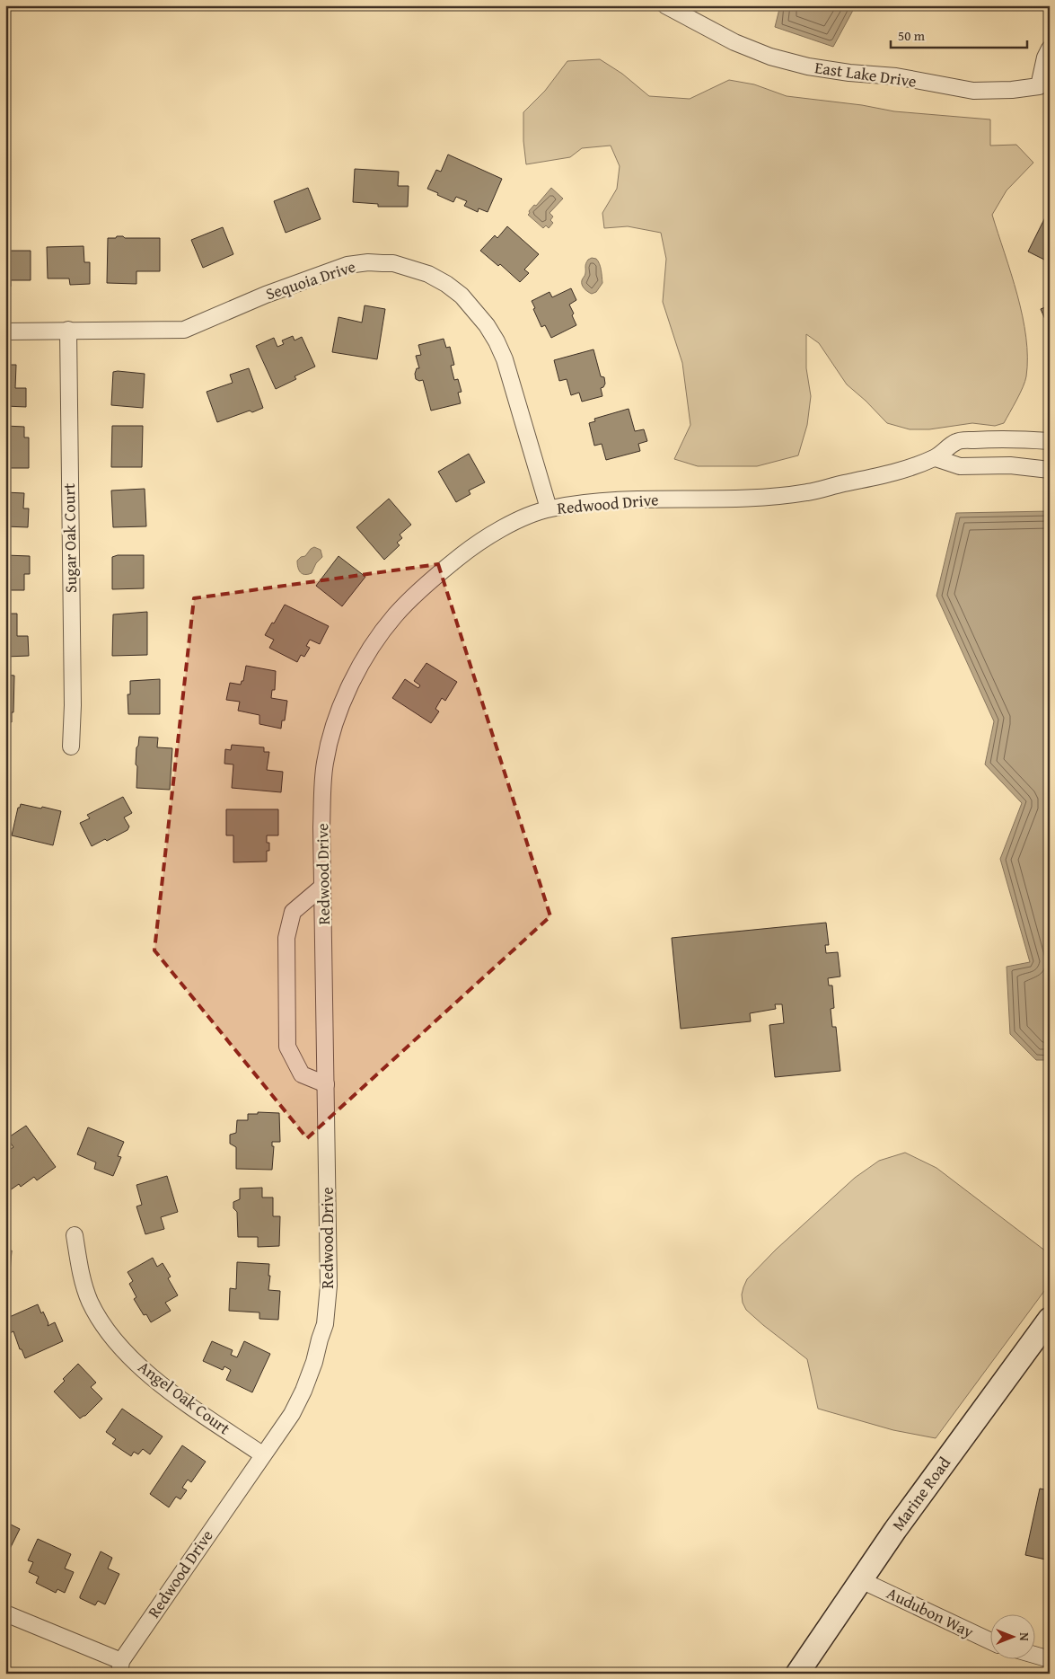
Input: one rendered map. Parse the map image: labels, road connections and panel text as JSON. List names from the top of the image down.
{
  "streets": {
    "main road": ["Marine Road"],
    "street": [
      "East Lake Drive",
      "Sequoia Drive",
      "Redwood Drive",
      "Sugar Oak Court",
      "Angel Oak Court",
      "Audubon Way"
    ]
  },
  "crossings": [
    ["Sequoia Drive", "Redwood Drive"],
    ["Sequoia Drive", "Sugar Oak Court"],
    ["Redwood Drive", "Angel Oak Court"],
    ["Marine Road", "Audubon Way"]
  ],
  "scale_bar": "50 m",
  "north": "right"
}
